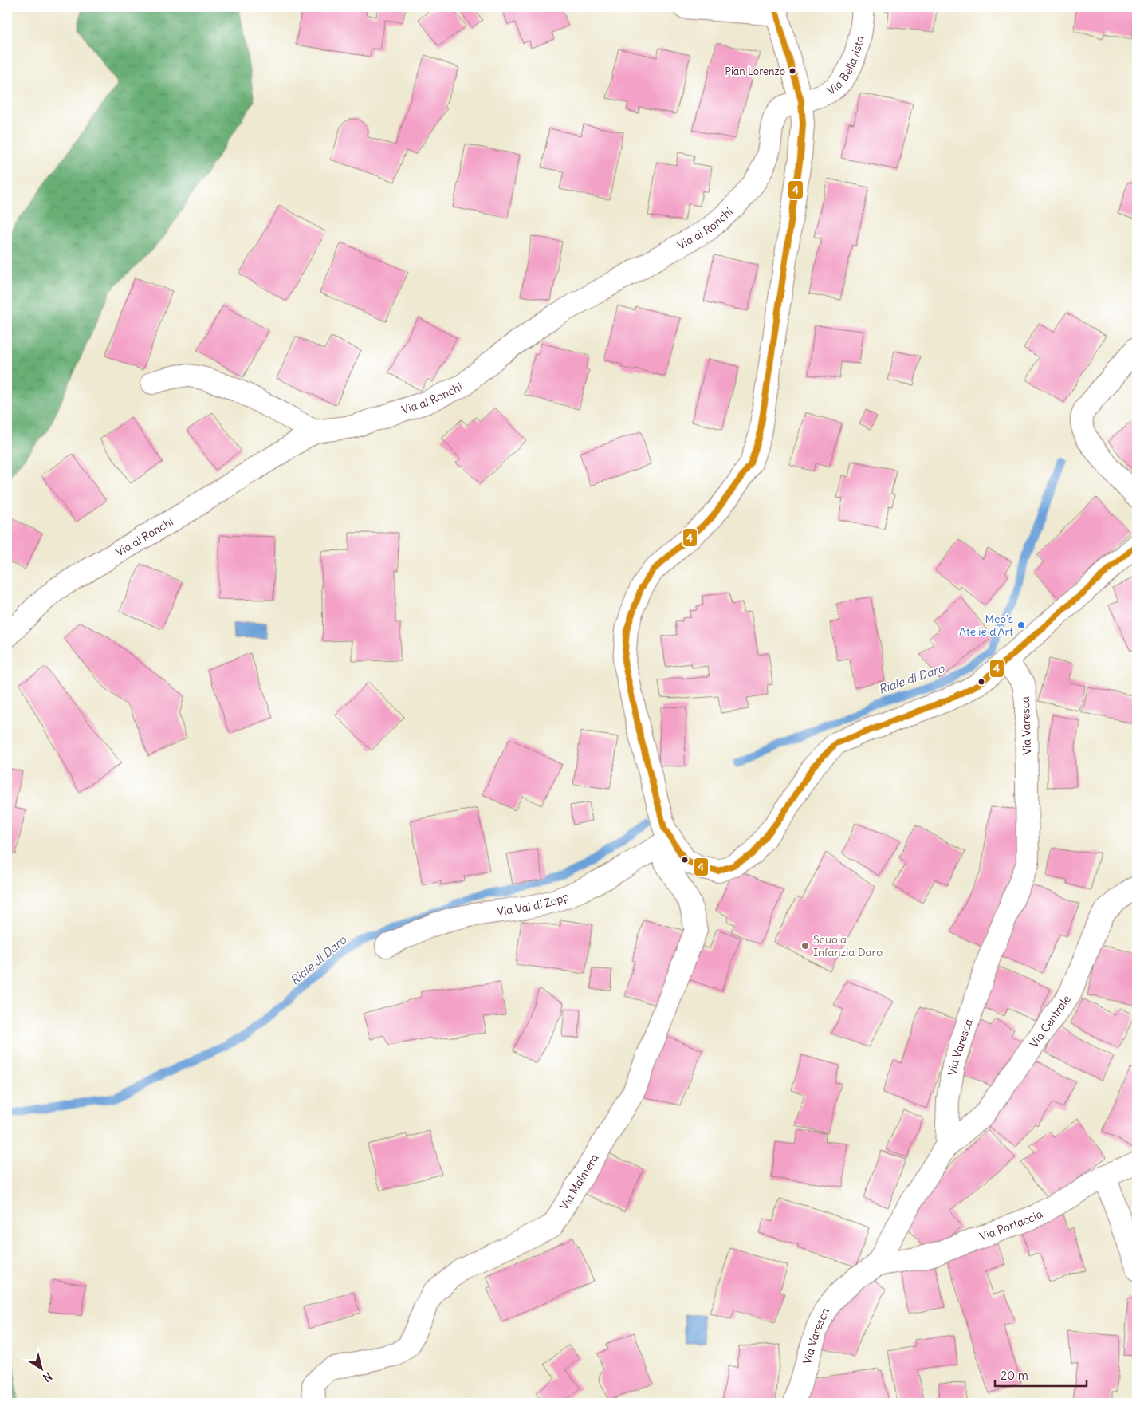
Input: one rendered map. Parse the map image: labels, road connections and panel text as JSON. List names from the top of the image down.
{
  "streets": {
    "street": [
      "Via Bellavista",
      "Via ai Ronchi",
      "Via Varesca",
      "Via Val di Zopp",
      "Via Centrale",
      "Via Malmera",
      "Via Portaccia"
    ]
  },
  "crossings": [
    ["Via Bellavista", "Via ai Ronchi"],
    ["Via Varesca", "Via Centrale"],
    ["Via Varesca", "Via Portaccia"],
    ["Via Val di Zopp", "Via Malmera"]
  ],
  "water": ["Riale di Daro"],
  "places": ["Pian Lorenzo", "Meo's Atelie d'Art", "Scuola Infanzia Daro"],
  "lines": ["transit line 4"],
  "scale_bar": "20 m",
  "north": "bottom right"
}
